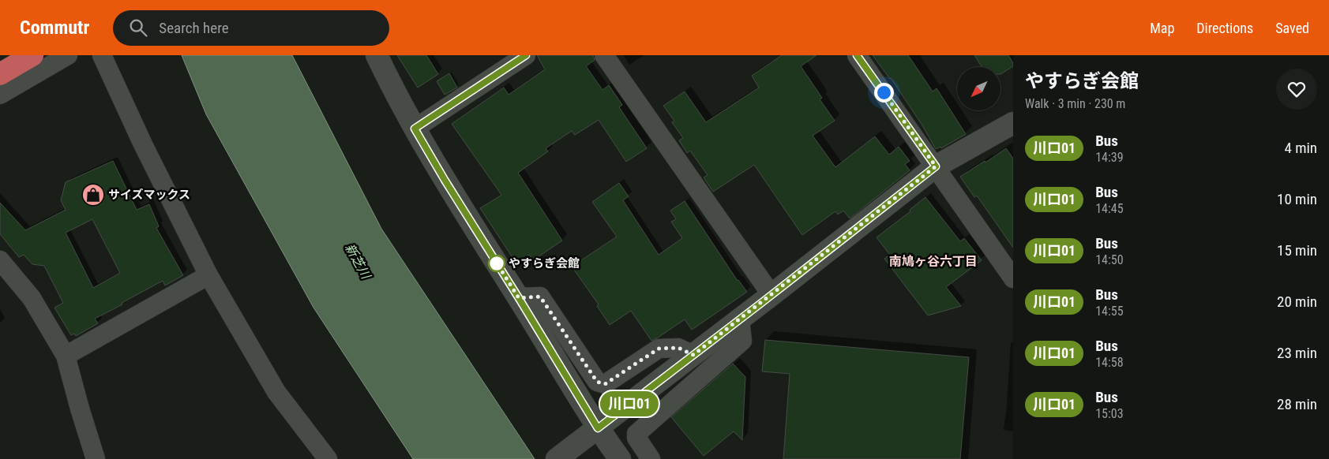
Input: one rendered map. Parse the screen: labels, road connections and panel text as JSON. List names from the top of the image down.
{
  "districts": ["南鳩ヶ谷六丁目"],
  "water": ["新芝川"],
  "places": {
    "shop": ["サイズマックス"],
    "other": ["やすらぎ会館"]
  },
  "lines": ["bus line 川口01"],
  "north": "bottom left",
  "page": {
    "header": "Commutr",
    "search": "Search here",
    "nav": ["Map", "Directions", "Saved"],
    "on_map": "川口01",
    "heading": ["やすらぎ会館", "Walk · 3 min · 230 m"],
    "list": [
      {
        "mark": "川口01",
        "name": "Bus",
        "note": "14:39",
        "value": "4 min"
      },
      {
        "mark": "川口01",
        "name": "Bus",
        "note": "14:45",
        "value": "10 min"
      },
      {
        "mark": "川口01",
        "name": "Bus",
        "note": "14:50",
        "value": "15 min"
      },
      {
        "mark": "川口01",
        "name": "Bus",
        "note": "14:55",
        "value": "20 min"
      },
      {
        "mark": "川口01",
        "name": "Bus",
        "note": "14:58",
        "value": "23 min"
      },
      {
        "mark": "川口01",
        "name": "Bus",
        "note": "15:03",
        "value": "28 min"
      }
    ]
  }
}
